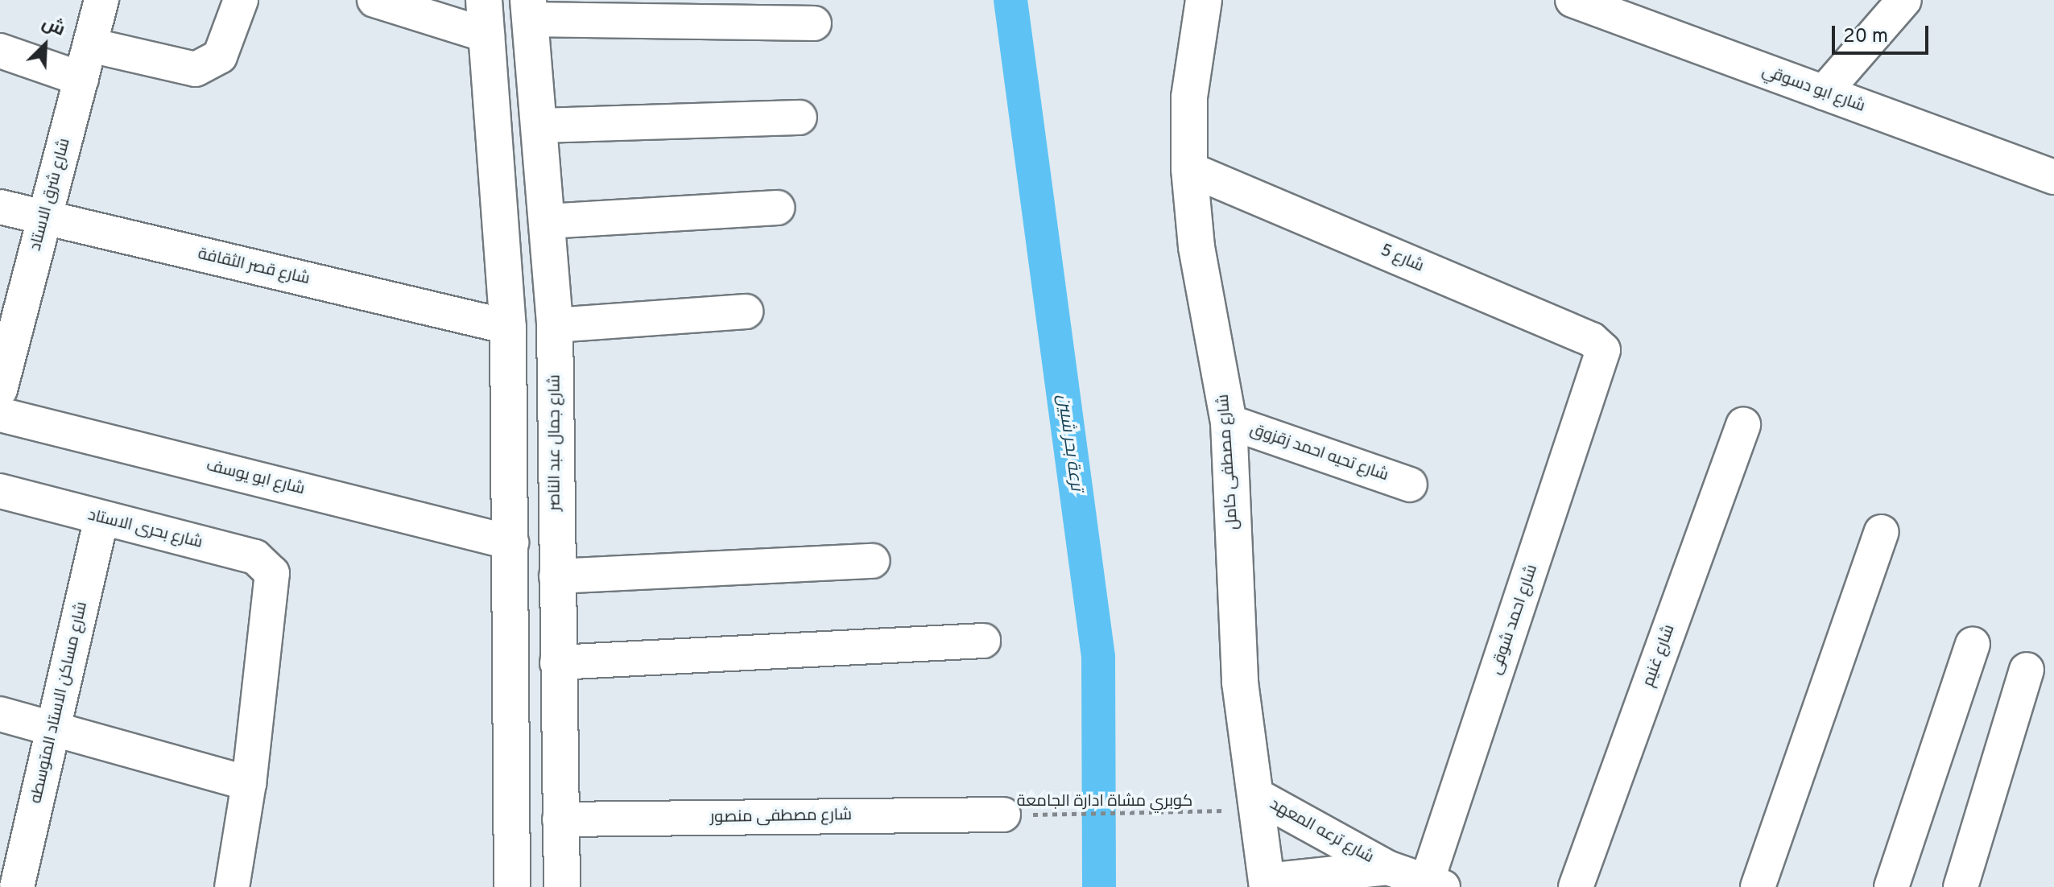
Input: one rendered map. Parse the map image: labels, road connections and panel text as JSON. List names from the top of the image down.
{
  "streets": {
    "main road": ["شارع جمال عبد الناصر", "شارع مصطفى كامل"],
    "street": [
      "شارع ابو دسوقي",
      "شارع شرق الاستاد",
      "شارع 5",
      "شارع قصر الثقافة",
      "شارع تحيه احمد زقزوق",
      "شارع ابو يوسف",
      "شارع بحرى الاستاد",
      "شارع احمد شوقى",
      "شارع غنيم",
      "شارع مساكن الاستاد المتوسطه",
      "شارع مصطفى منصور",
      "شارع ترعه المعهد"
    ],
    "path": ["كوبري مشاة ادارة الجامعة"]
  },
  "crossings": [
    ["شارع شرق الاستاد", "شارع قصر الثقافة"],
    ["شارع 5", "شارع مصطفى كامل"],
    ["شارع 5", "شارع احمد شوقى"],
    ["شارع جمال عبد الناصر", "شارع مصطفى منصور"],
    ["شارع تحيه احمد زقزوق", "شارع مصطفى كامل"],
    ["شارع مصطفى كامل", "شارع ترعه المعهد"],
    ["شارع بحرى الاستاد", "شارع مساكن الاستاد المتوسطه"],
    ["شارع احمد شوقى", "شارع ترعه المعهد"],
    ["كوبري مشاة ادارة الجامعة", "شارع مصطفى منصور"]
  ],
  "water": ["ترعة بحر شبين"],
  "scale_bar": "20 m",
  "north": "top right"
}
